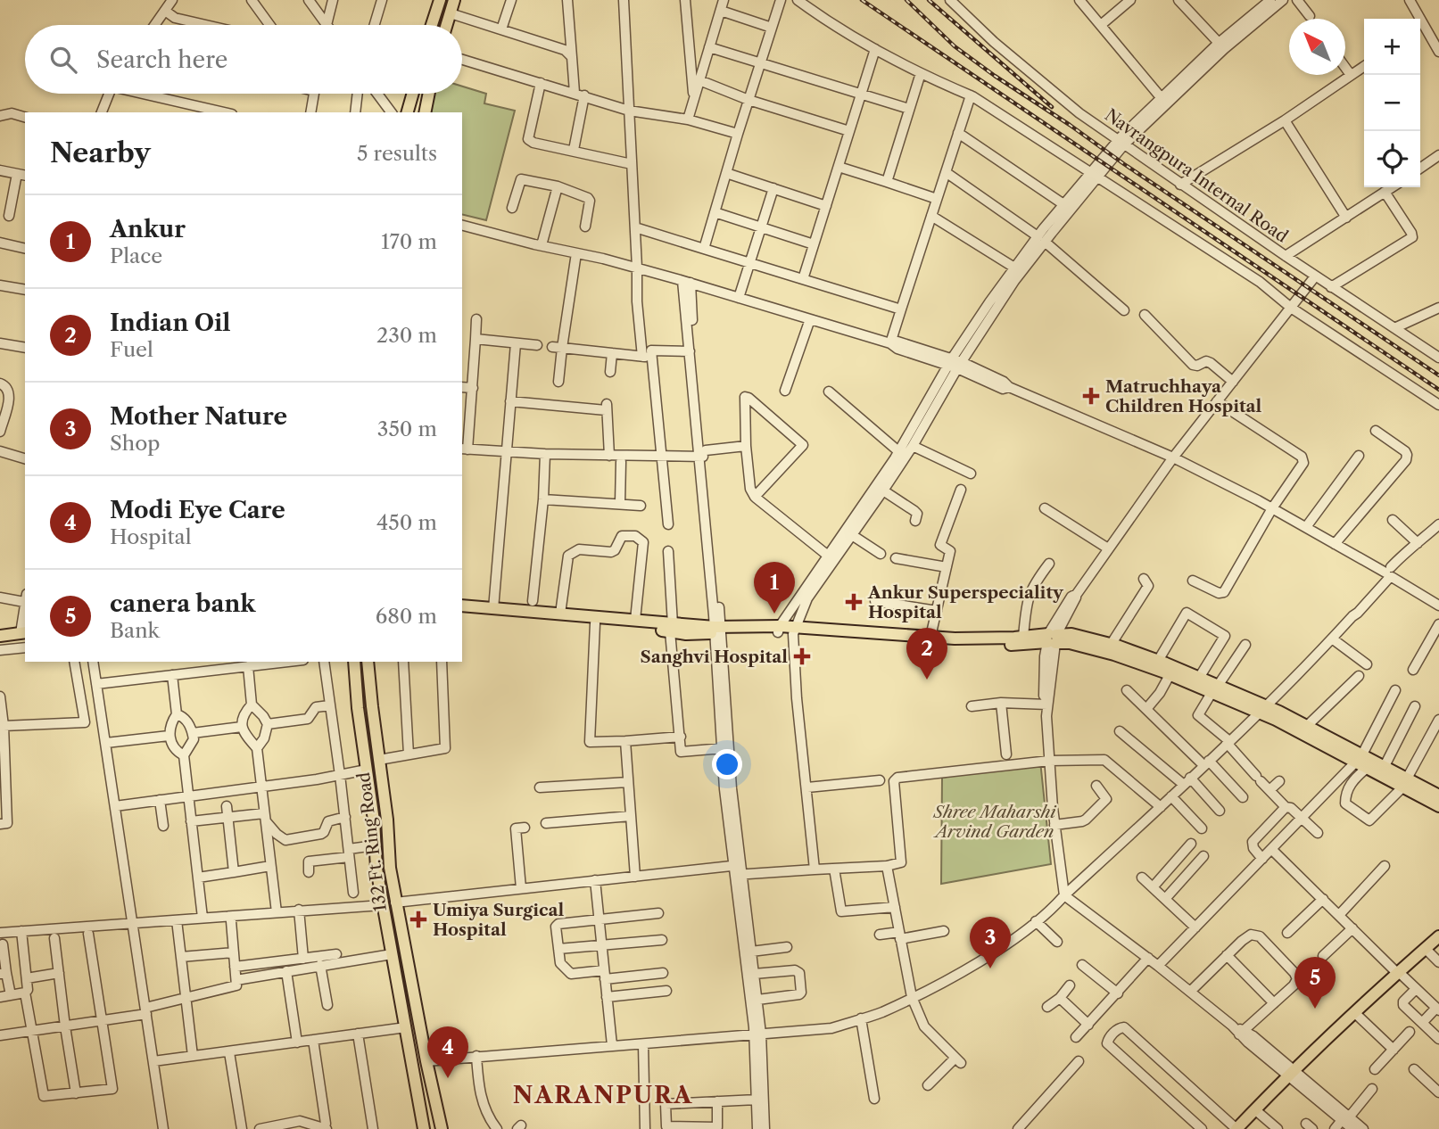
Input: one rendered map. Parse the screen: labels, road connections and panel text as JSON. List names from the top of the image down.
{
  "streets": {
    "main road": ["132 Ft. Ring Road"],
    "street": ["Navrangpura Internal Road"]
  },
  "districts": ["NARANPURA"],
  "parks": ["Shree Maharshi Arvind Garden"],
  "places": {
    "health": [
      "Matruchhaya Children Hospital",
      "Ankur Superspeciality Hospital",
      "Sanghvi Hospital",
      "Umiya Surgical Hospital"
    ]
  },
  "north": "top left",
  "page": {
    "map_buttons": ["+", "−"],
    "search": "Search here",
    "heading": ["Nearby", "5 results"],
    "list": [
      {
        "mark": "1",
        "name": "Ankur",
        "note": "Place",
        "value": "170 m"
      },
      {
        "mark": "2",
        "name": "Indian Oil",
        "note": "Fuel",
        "value": "230 m"
      },
      {
        "mark": "3",
        "name": "Mother Nature",
        "note": "Shop",
        "value": "350 m"
      },
      {
        "mark": "4",
        "name": "Modi Eye Care",
        "note": "Hospital",
        "value": "450 m"
      },
      {
        "mark": "5",
        "name": "canera bank",
        "note": "Bank",
        "value": "680 m"
      }
    ],
    "pins": [
      "1",
      "2",
      "3",
      "5",
      "4"
    ]
  }
}
